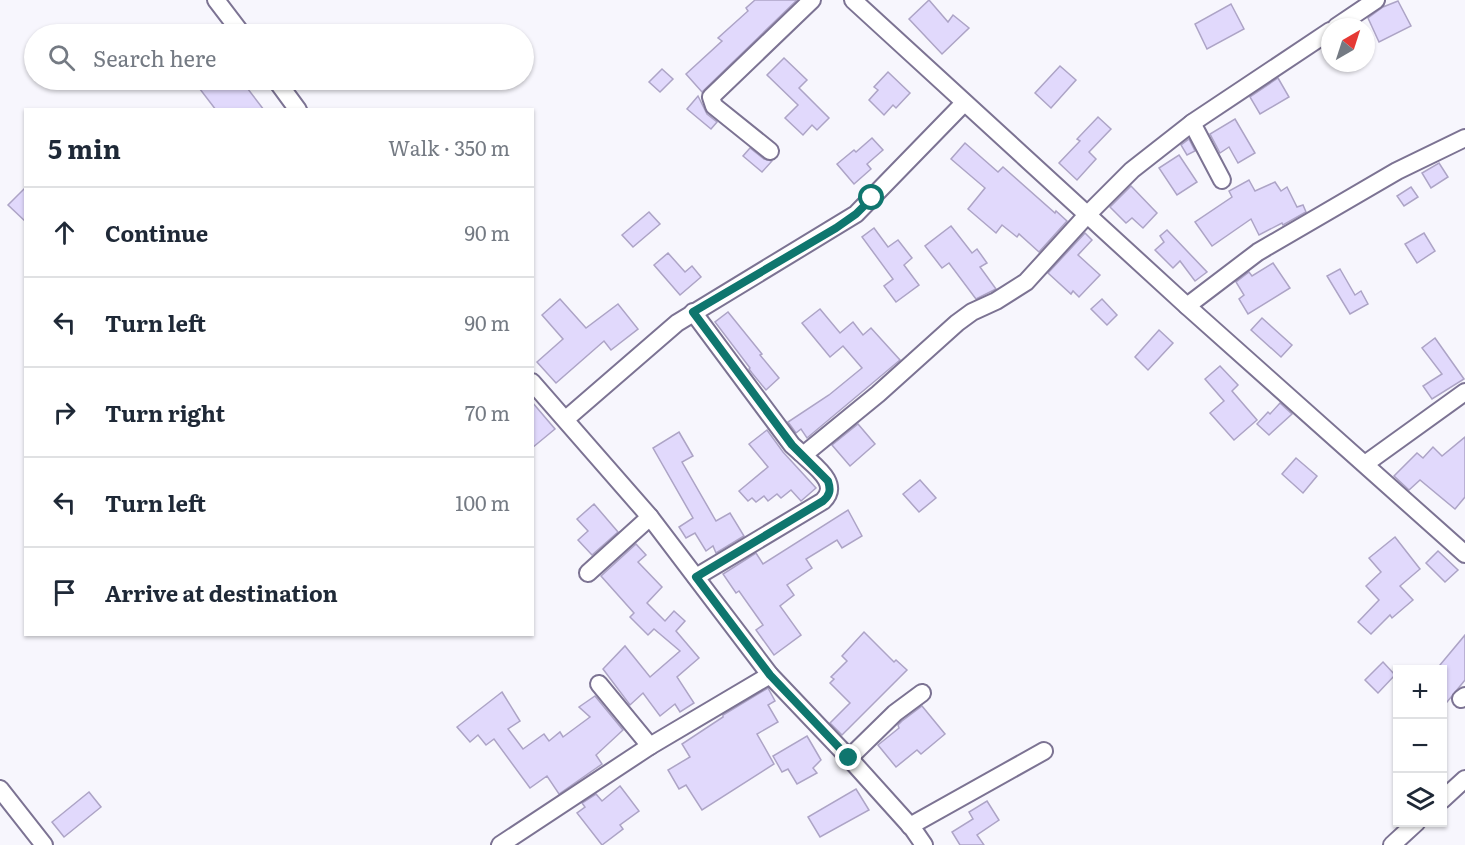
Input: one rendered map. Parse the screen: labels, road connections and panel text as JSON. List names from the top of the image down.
{
  "north": "top right",
  "page": {
    "search": "Search here",
    "heading": ["5 min", "Walk · 350 m"],
    "list": [
      ["Continue", "90 m"],
      ["Turn left", "90 m"],
      ["Turn right", "70 m"],
      ["Turn left", "100 m"],
      "Arrive at destination"
    ],
    "map_buttons": ["+", "−"]
  }
}
